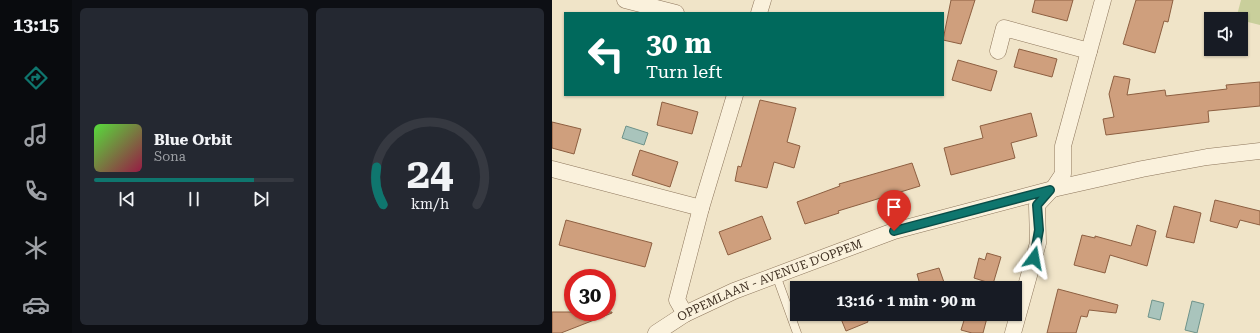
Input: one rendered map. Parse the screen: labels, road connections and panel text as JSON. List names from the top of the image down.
{
  "streets": {
    "street": ["OPPEMLAAN - AVENUE D'OPPEM"]
  },
  "page": {
    "tabs": "13:15",
    "turn": ["30 m", "Turn left"],
    "song": ["Blue Orbit", "Sona"],
    "limit": "30",
    "trip": "13:16 · 1 min · 90 m",
    "gauge": ["24", "km/h"]
  }
}
